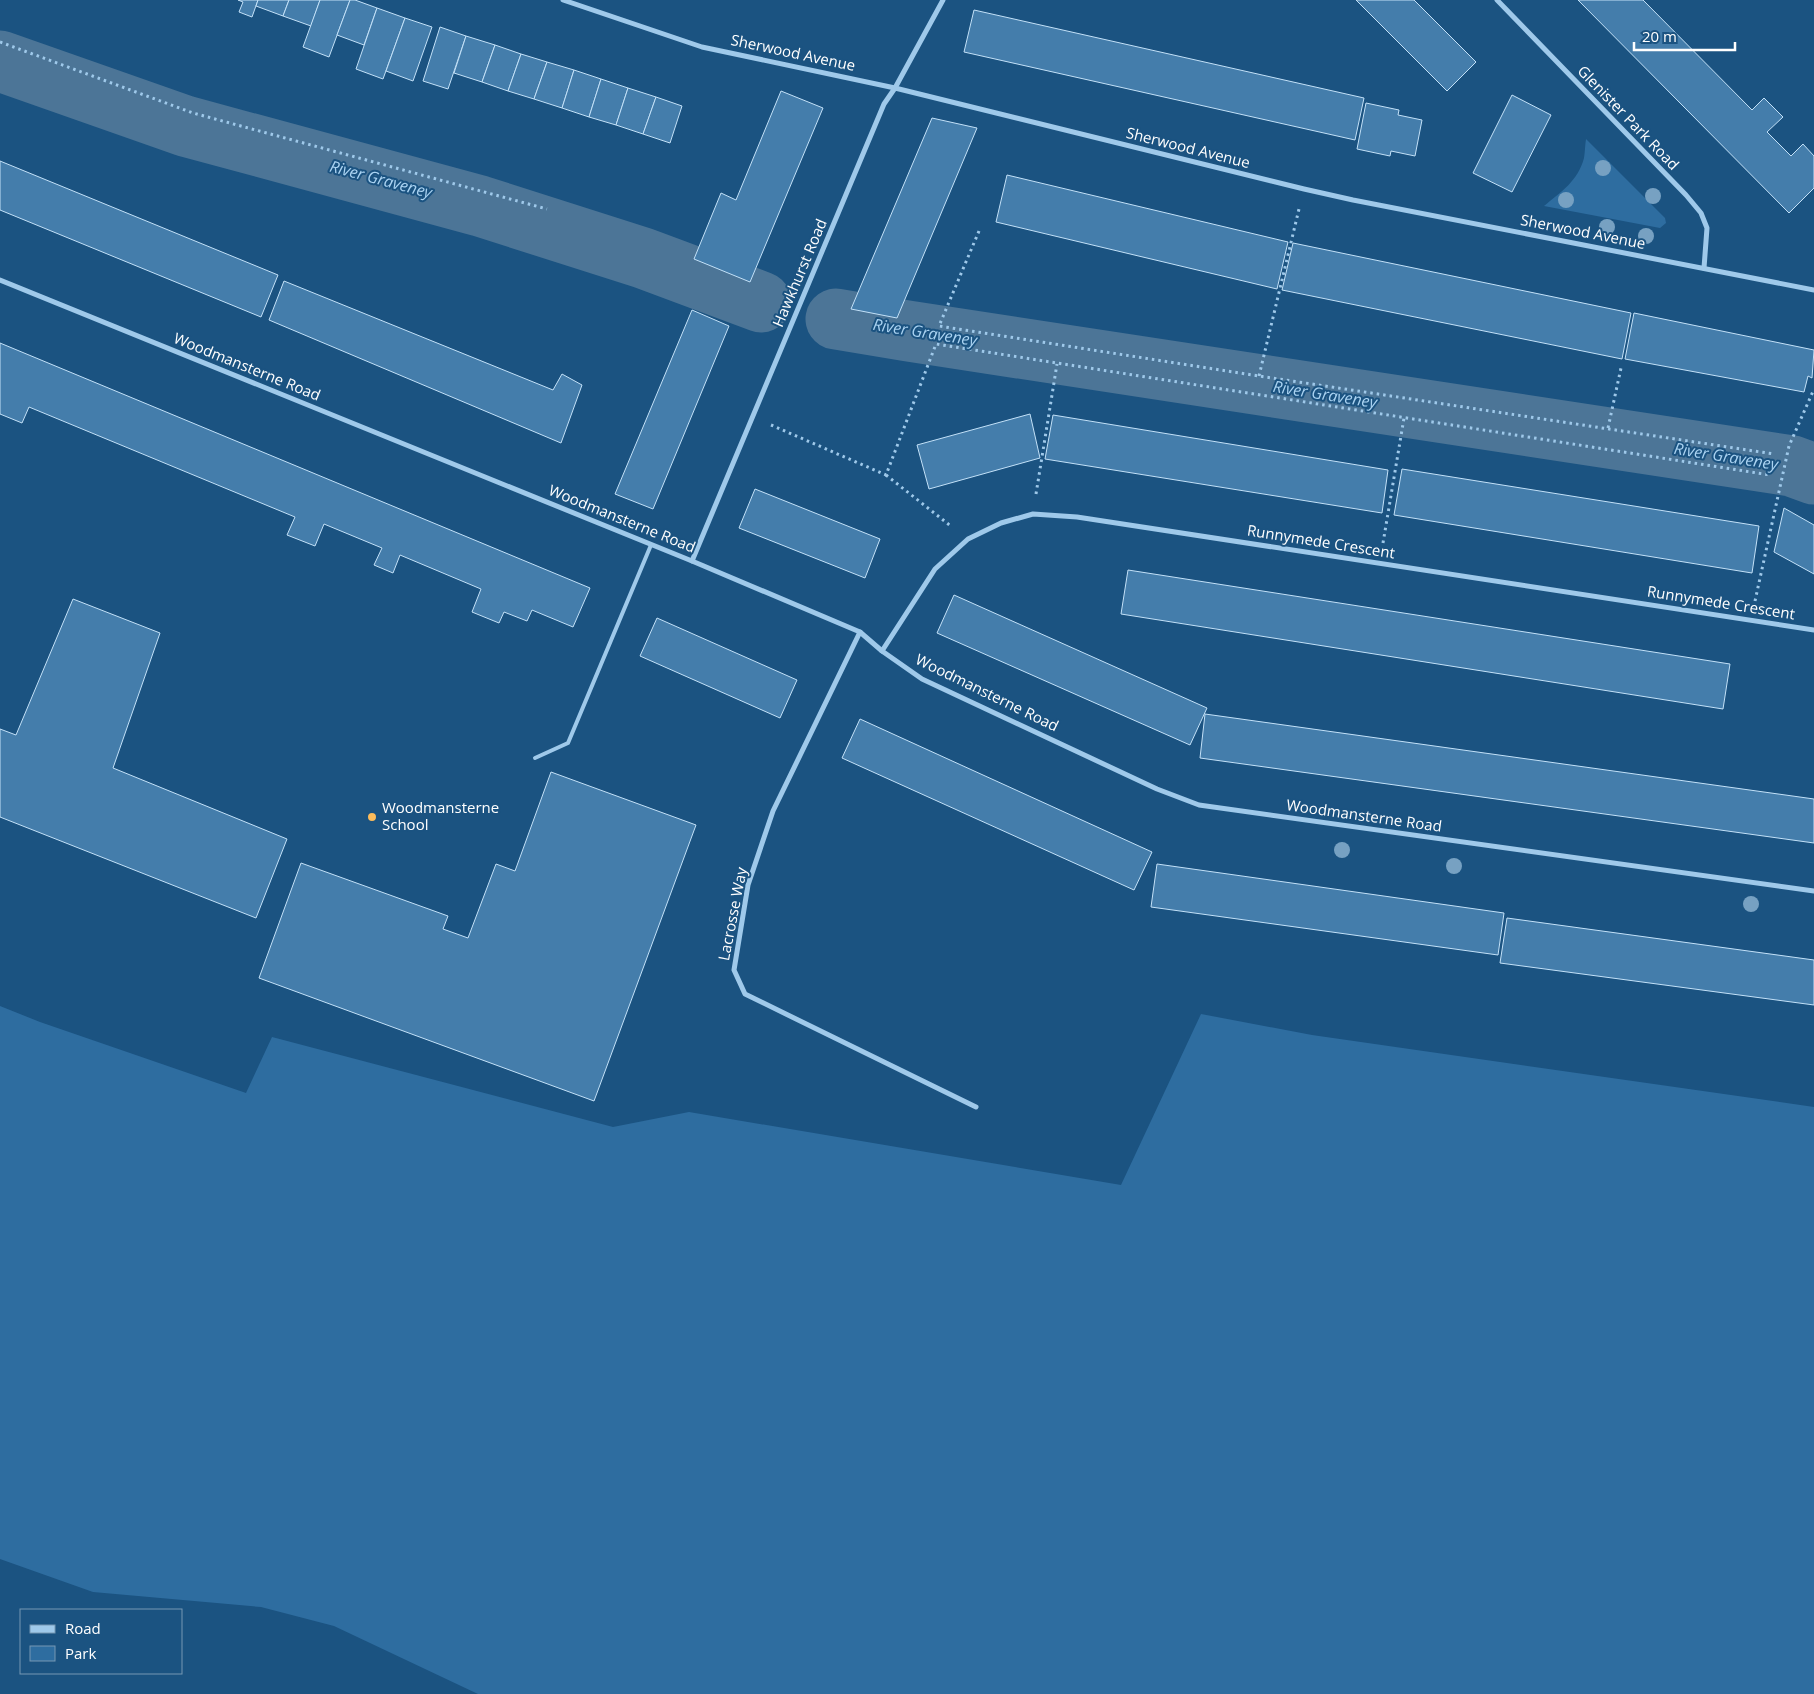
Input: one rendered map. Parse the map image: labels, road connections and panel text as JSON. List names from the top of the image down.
{
  "streets": {
    "street": [
      "Sherwood Avenue",
      "Glenister Park Road",
      "Hawkhurst Road",
      "Woodmansterne Road",
      "Runnymede Crescent",
      "Lacrosse Way"
    ]
  },
  "crossings": [
    ["Sherwood Avenue", "Glenister Park Road"],
    ["Sherwood Avenue", "Hawkhurst Road"],
    ["Hawkhurst Road", "Woodmansterne Road"],
    ["Woodmansterne Road", "Runnymede Crescent"],
    ["Woodmansterne Road", "Lacrosse Way"]
  ],
  "water": ["River Graveney"],
  "places": ["Woodmansterne School"],
  "legend": ["Road", "Park"],
  "scale_bar": "20 m"
}
